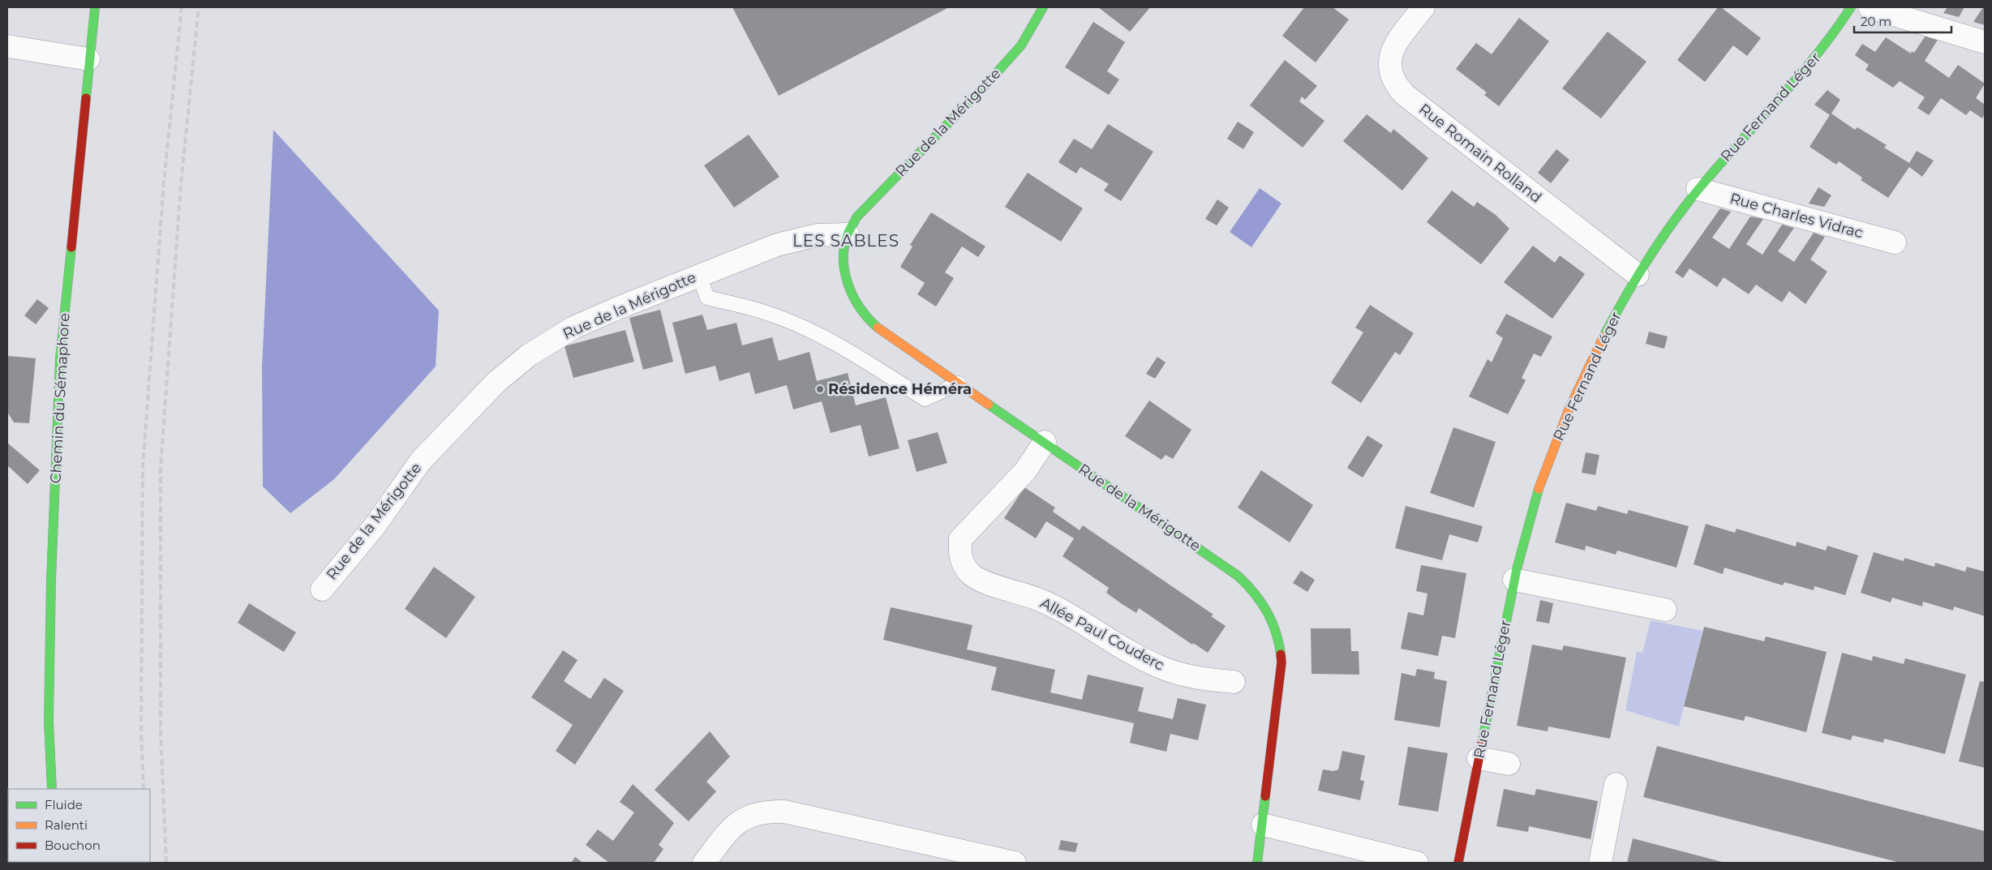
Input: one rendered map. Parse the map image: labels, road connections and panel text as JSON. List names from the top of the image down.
{
  "streets": {
    "street": [
      "Rue Fernand Léger",
      "Rue de la Mérigotte",
      "Rue Romain Rolland",
      "Rue Charles Vidrac",
      "Chemin du Sémaphore",
      "Allée Paul Couderc"
    ]
  },
  "crossings": [
    ["Rue Fernand Léger", "Rue Romain Rolland"],
    ["Rue Fernand Léger", "Rue Charles Vidrac"],
    ["Rue de la Mérigotte", "Allée Paul Couderc"]
  ],
  "districts": ["LES SABLES"],
  "places": ["Résidence Héméra"],
  "legend": ["Fluide", "Ralenti", "Bouchon"],
  "scale_bar": "20 m"
}
